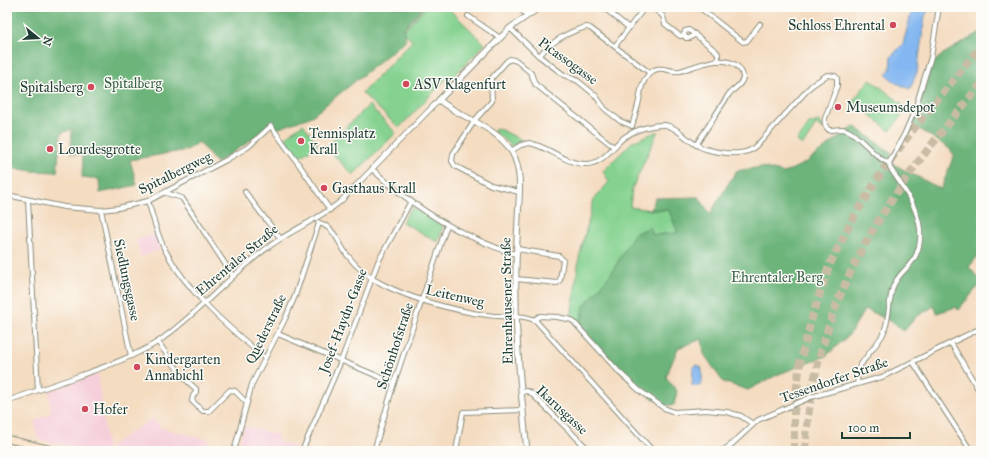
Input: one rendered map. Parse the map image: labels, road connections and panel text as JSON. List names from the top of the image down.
{
  "streets": {
    "street": [
      "Picassogasse",
      "Spitalbergweg",
      "Ehrentaler Straße",
      "Siedlungsgasse",
      "Leitenweg",
      "Ehrenhausener Straße",
      "Josef-Haydn-Gasse",
      "Quederstraße",
      "Schönhofstraße",
      "Tessendorfer Straße",
      "Ikarusgasse"
    ]
  },
  "crossings": [
    ["Spitalbergweg", "Ehrentaler Straße"],
    ["Spitalbergweg", "Siedlungsgasse"],
    ["Ehrentaler Straße", "Siedlungsgasse"],
    ["Leitenweg", "Ehrenhausener Straße"],
    ["Leitenweg", "Josef-Haydn-Gasse"],
    ["Leitenweg", "Quederstraße"],
    ["Leitenweg", "Schönhofstraße"],
    ["Ehrenhausener Straße", "Ikarusgasse"]
  ],
  "parks": ["Spitalberg", "Ehrentaler Berg"],
  "places": [
    "Schloss Ehrental",
    "ASV Klagenfurt",
    "Spitalsberg",
    "Museumsdepot",
    "Tennisplatz Krall",
    "Lourdesgrotte",
    "Gasthaus Krall",
    "Kindergarten Annabichl",
    "Hofer"
  ],
  "scale_bar": "100 m",
  "north": "right"
}
